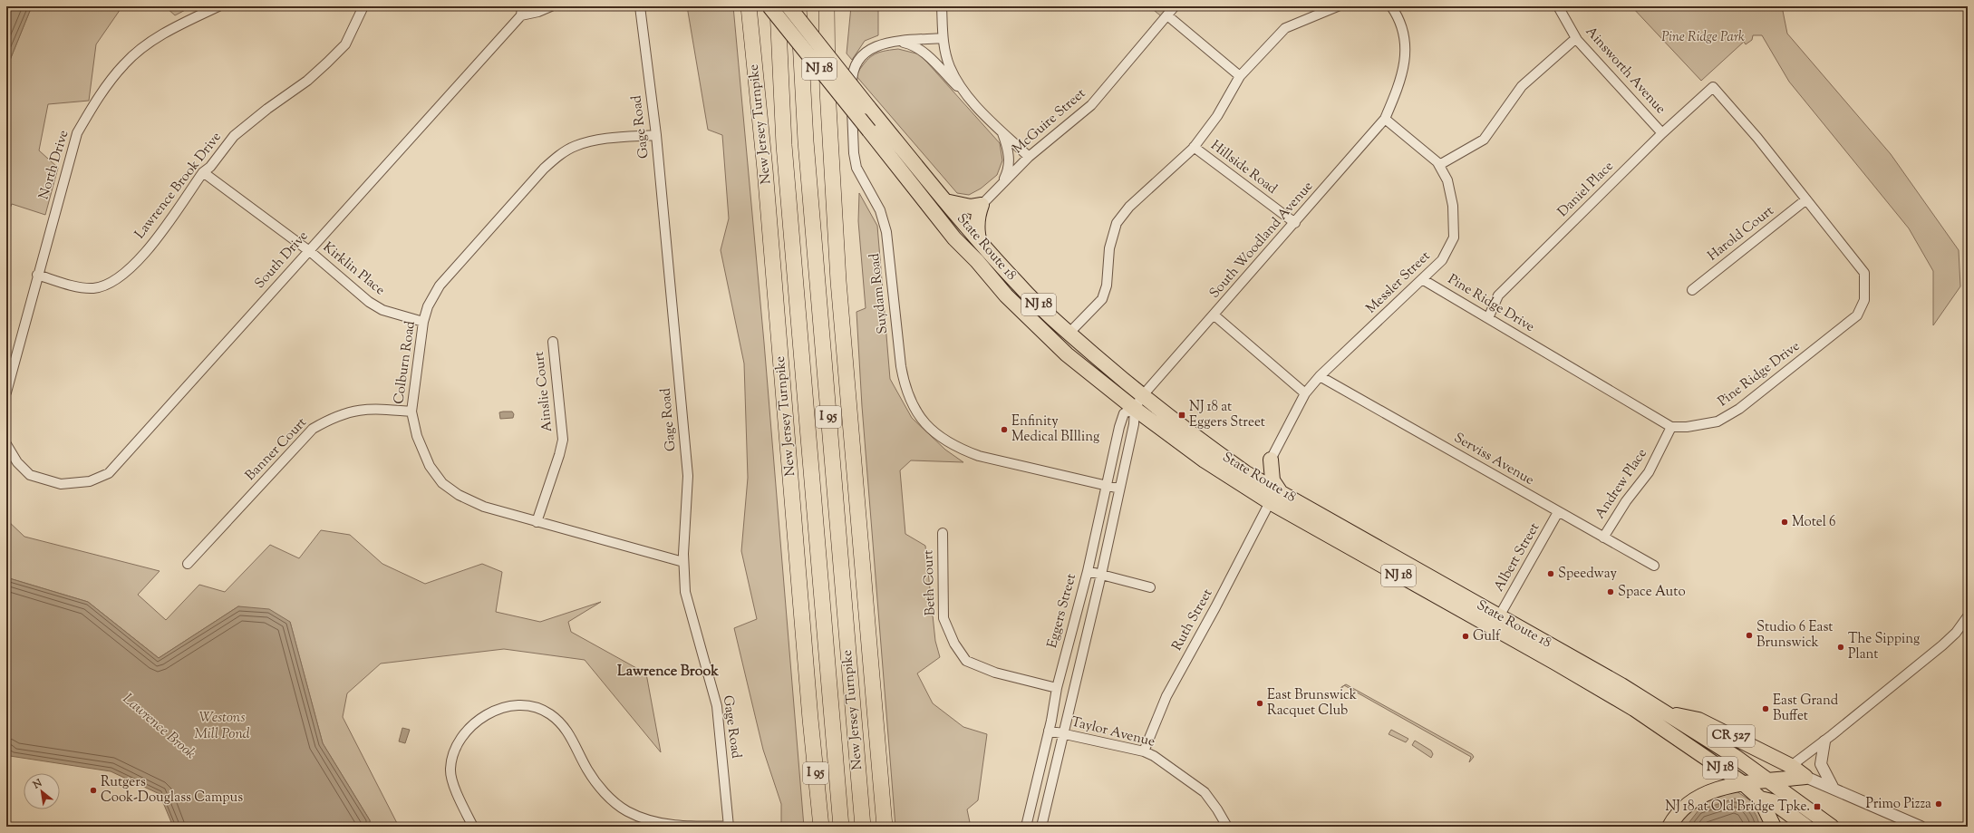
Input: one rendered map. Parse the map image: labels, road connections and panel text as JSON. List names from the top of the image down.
{
  "streets": {
    "highway": [
      "NJ 18",
      "New Jersey Turnpike",
      "State Route 18",
      "I 95",
      "CR 527"
    ],
    "street": [
      "Ainsworth Avenue",
      "McGuire Street",
      "Gage Road",
      "North Drive",
      "Hillside Road",
      "Lawrence Brook Drive",
      "Daniel Place",
      "Harold Court",
      "South Woodland Avenue",
      "South Drive",
      "Kirklin Place",
      "Messler Street",
      "Suydam Road",
      "Pine Ridge Drive",
      "Colburn Road",
      "Ainslie Court",
      "Banner Court",
      "Serviss Avenue",
      "Andrew Place",
      "Albert Street",
      "Beth Court",
      "Eggers Street",
      "Ruth Street",
      "Taylor Avenue"
    ]
  },
  "crossings": [
    ["Ainsworth Avenue", "Daniel Place"],
    ["Gage Road", "Colburn Road"],
    ["North Drive", "Lawrence Brook Drive"],
    ["Hillside Road", "South Woodland Avenue"],
    ["Lawrence Brook Drive", "Kirklin Place"],
    ["Daniel Place", "Pine Ridge Drive"],
    ["Harold Court", "Pine Ridge Drive"],
    ["South Woodland Avenue", "State Route 18"],
    ["South Woodland Avenue", "Messler Street"],
    ["South Woodland Avenue", "Eggers Street"],
    ["State Route 18", "Albert Street"],
    ["State Route 18", "Eggers Street"],
    ["State Route 18", "Ruth Street"],
    ["State Route 18", "CR 527"],
    ["South Drive", "Kirklin Place"],
    ["Kirklin Place", "Colburn Road"],
    ["Messler Street", "Pine Ridge Drive"],
    ["Messler Street", "Serviss Avenue"],
    ["Suydam Road", "Eggers Street"],
    ["Pine Ridge Drive", "Andrew Place"],
    ["Colburn Road", "Ainslie Court"],
    ["Colburn Road", "Banner Court"],
    ["Serviss Avenue", "Andrew Place"],
    ["Serviss Avenue", "Albert Street"],
    ["Beth Court", "Eggers Street"],
    ["Eggers Street", "Taylor Avenue"],
    ["Ruth Street", "Taylor Avenue"]
  ],
  "districts": ["Lawrence Brook"],
  "water": ["Westons Mill Pond", "Lawrence Brook"],
  "parks": ["Pine Ridge Park"],
  "places": {
    "transit": ["NJ 18 at Eggers Street", "NJ 18 at Old Bridge Tpke."],
    "other": [
      "Enfinity Medical BIlling",
      "Motel 6",
      "Speedway",
      "Space Auto",
      "Studio 6 East Brunswick",
      "Gulf",
      "The Sipping Plant",
      "East Brunswick Racquet Club",
      "East Grand Buffet",
      "Rutgers Cook-Douglass Campus",
      "Primo Pizza"
    ]
  },
  "north": "top left"
}
